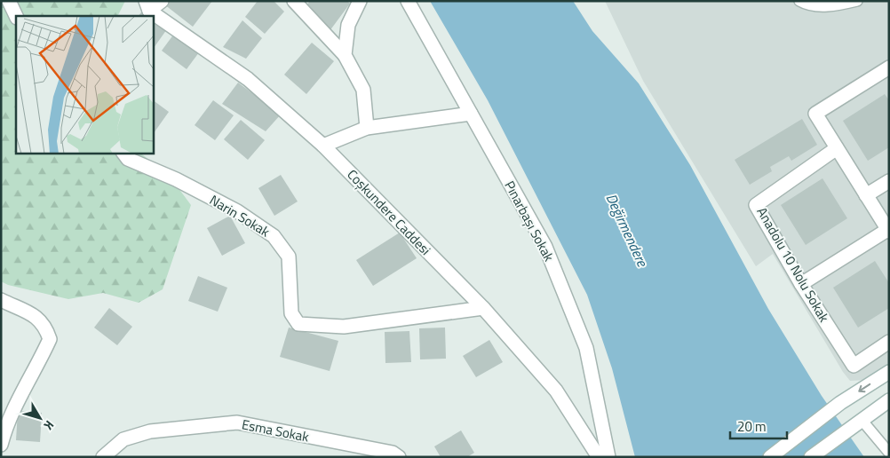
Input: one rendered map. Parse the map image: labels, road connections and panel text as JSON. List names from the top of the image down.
{
  "streets": {
    "street": [
      "Coşkundere Caddesi",
      "Narin Sokak",
      "Pınarbaşı Sokak",
      "Anadolu 10 Nolu Sokak",
      "Esma Sokak"
    ]
  },
  "crossings": [
    ["Coşkundere Caddesi", "Narin Sokak"]
  ],
  "water": ["Değirmendere"],
  "scale_bar": "20 m",
  "north": "bottom right"
}
